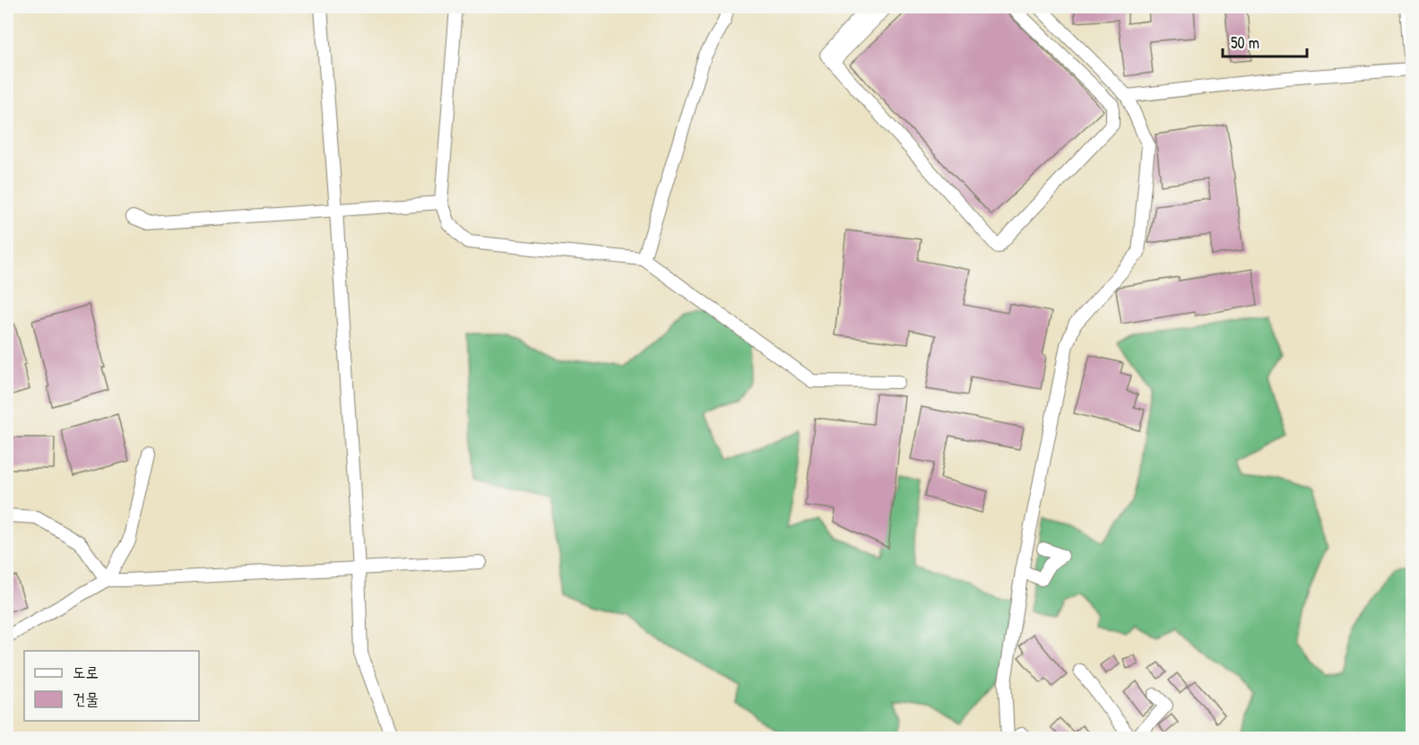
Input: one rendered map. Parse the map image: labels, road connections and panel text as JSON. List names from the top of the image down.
{
  "legend": ["도로", "건물"],
  "scale_bar": "50 m"
}
